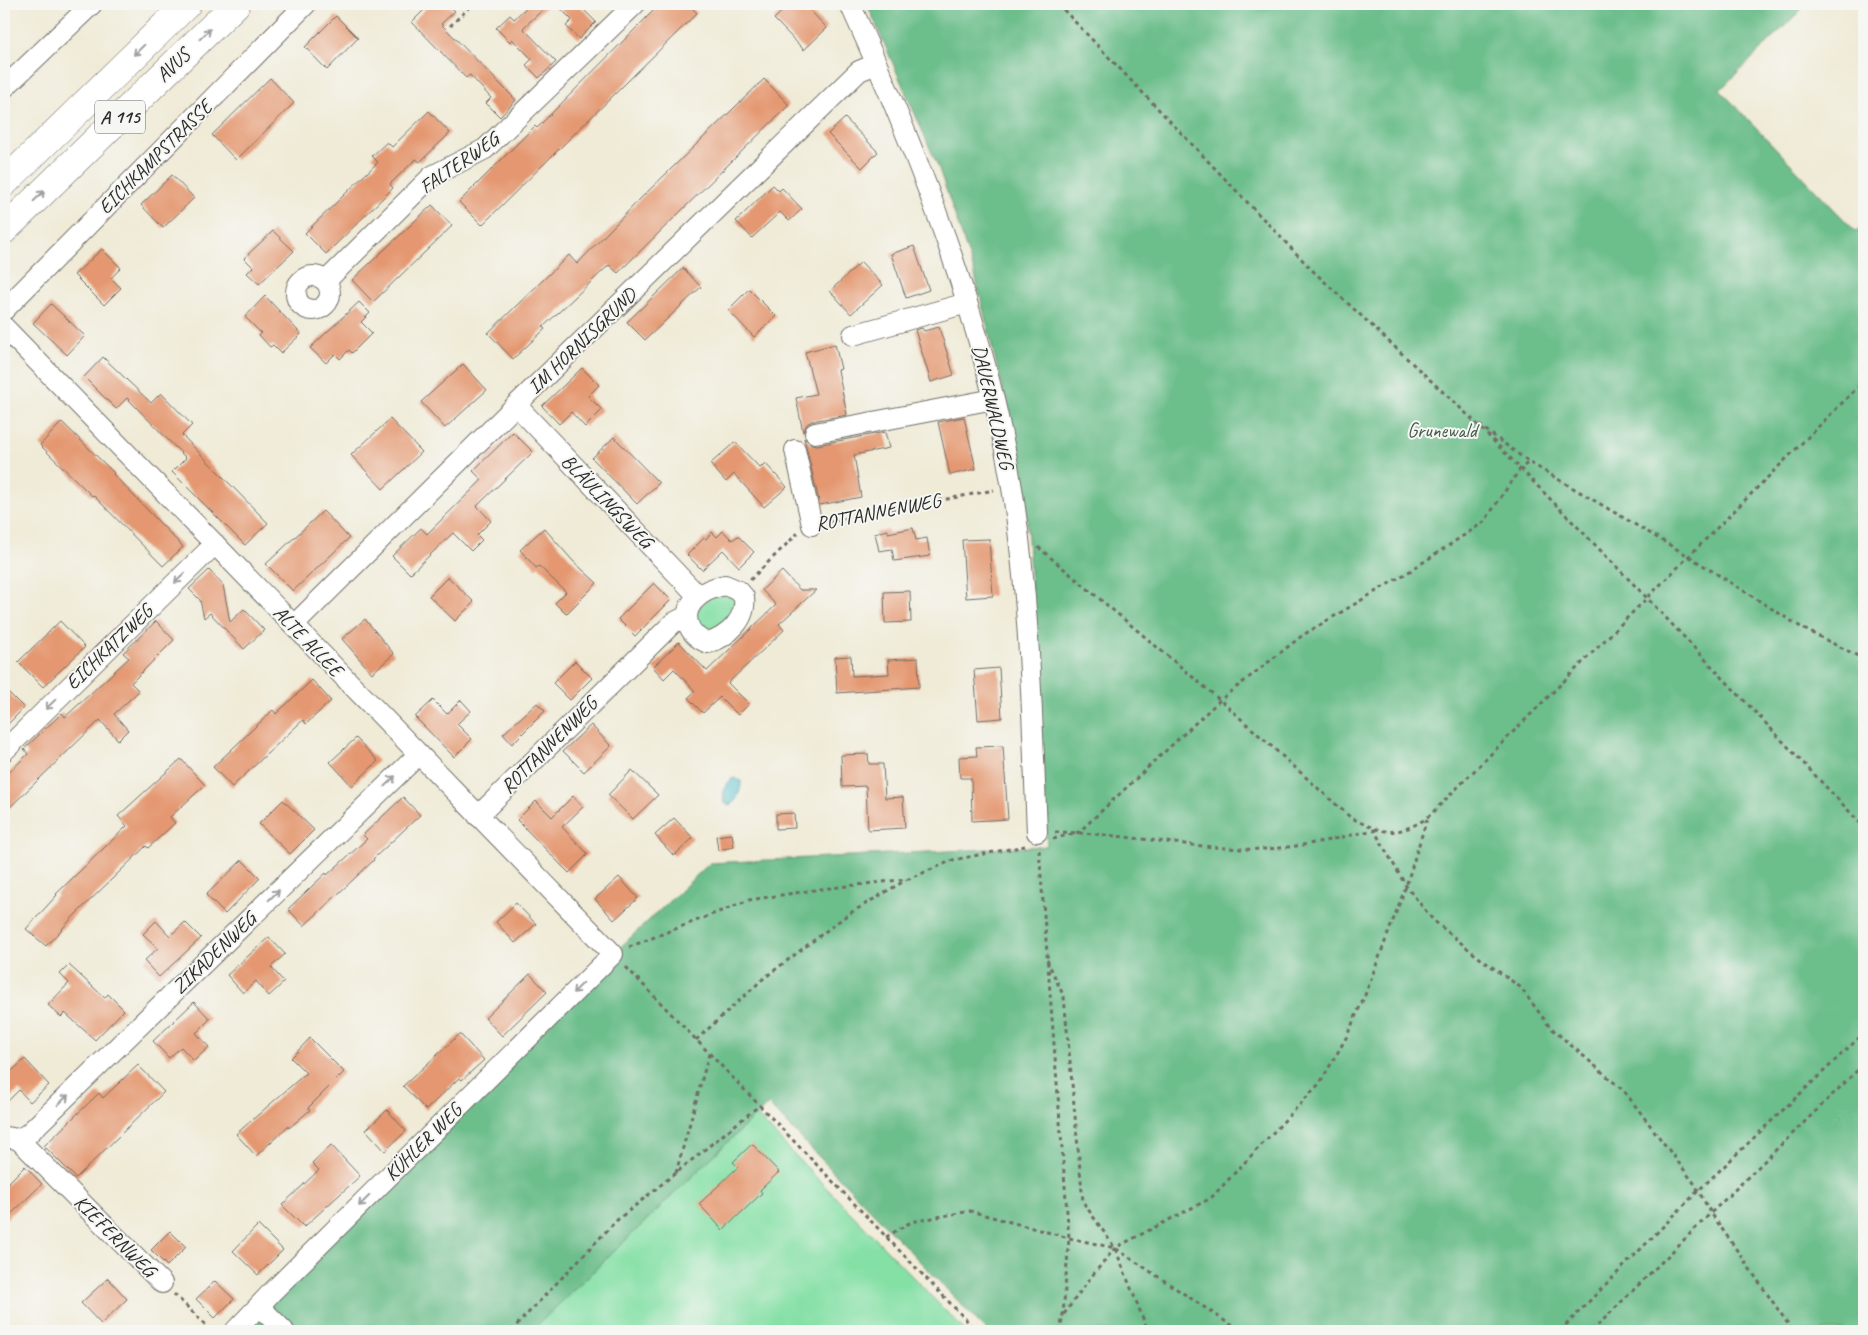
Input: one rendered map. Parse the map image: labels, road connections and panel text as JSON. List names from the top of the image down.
{
  "streets": {
    "highway": ["AVUS", "A 115"],
    "street": [
      "EICHKAMPSTRASSE",
      "FALTERWEG",
      "IM HORNISGRUND",
      "DAUERWALDWEG",
      "BLÄULINGSWEG",
      "ROTTANNENWEG",
      "ALTE ALLEE",
      "EICHKATZWEG",
      "ZIKADENWEG",
      "KÜHLER WEG",
      "KIEFERNWEG"
    ]
  },
  "crossings": [
    ["IM HORNISGRUND", "DAUERWALDWEG"],
    ["IM HORNISGRUND", "BLÄULINGSWEG"],
    ["IM HORNISGRUND", "ALTE ALLEE"],
    ["DAUERWALDWEG", "ROTTANNENWEG"],
    ["BLÄULINGSWEG", "ROTTANNENWEG"],
    ["ROTTANNENWEG", "ALTE ALLEE"],
    ["ALTE ALLEE", "EICHKATZWEG"],
    ["ALTE ALLEE", "ZIKADENWEG"],
    ["ALTE ALLEE", "KÜHLER WEG"],
    ["ZIKADENWEG", "KIEFERNWEG"]
  ],
  "one_way": ["EICHKATZWEG", "ZIKADENWEG", "KÜHLER WEG"],
  "parks": ["Grunewald"]
}
